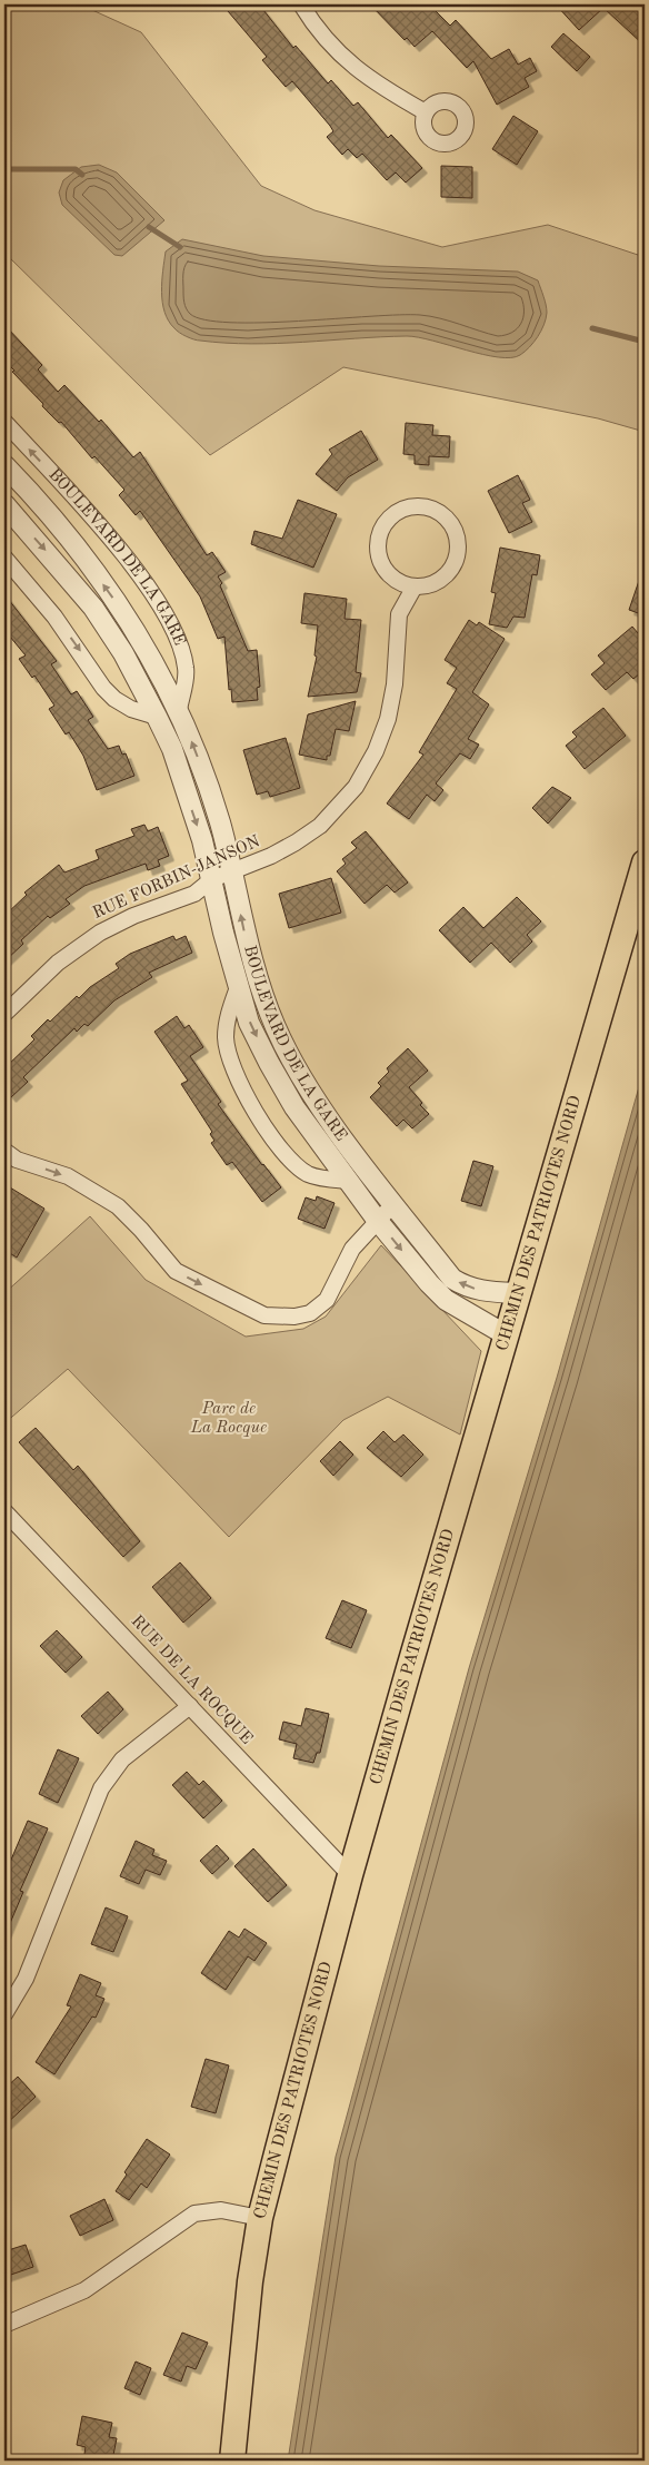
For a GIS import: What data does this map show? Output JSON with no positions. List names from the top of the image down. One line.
{"streets":{"main road":["CHEMIN DES PATRIOTES NORD"],"street":["BOULEVARD DE LA GARE","RUE FORBIN-JANSON","RUE DE LA ROCQUE"]},"crossings":[["BOULEVARD DE LA GARE","RUE FORBIN-JANSON"],["BOULEVARD DE LA GARE","CHEMIN DES PATRIOTES NORD"],["CHEMIN DES PATRIOTES NORD","RUE DE LA ROCQUE"]],"parks":["Parc de La Rocque"]}
